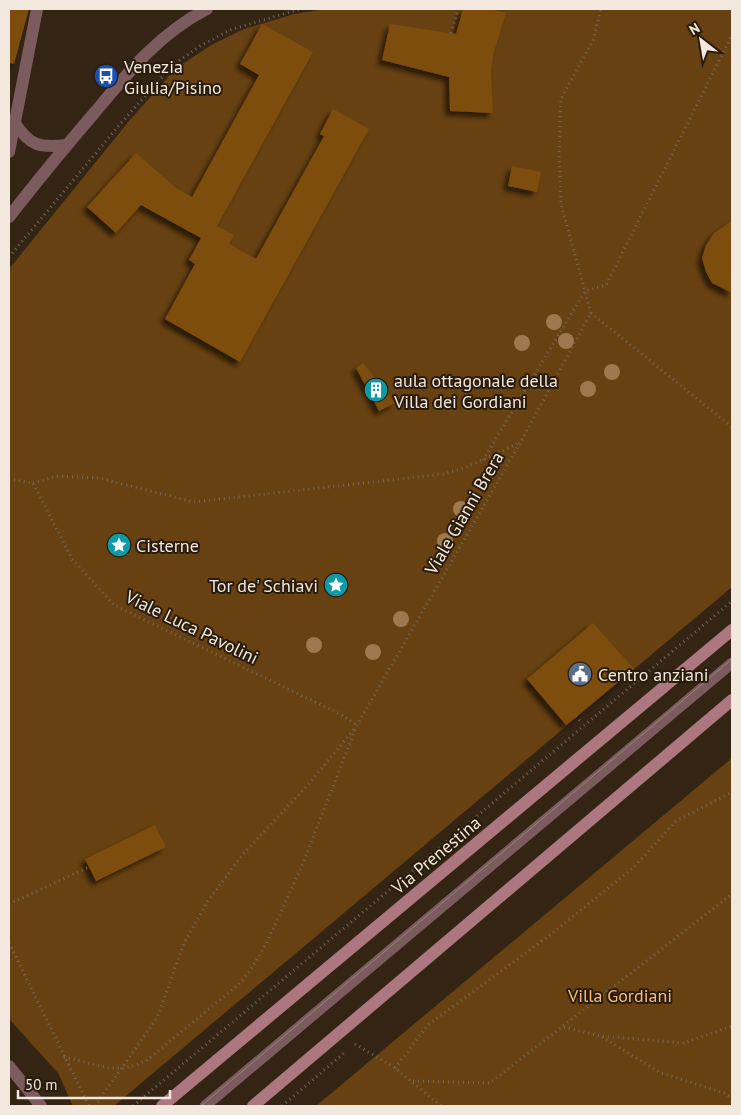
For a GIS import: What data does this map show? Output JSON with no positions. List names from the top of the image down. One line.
{"streets":{"main road":["Via Prenestina"],"path":["Viale Gianni Brera","Viale Luca Pavolini"]},"crossings":[["Viale Gianni Brera","Viale Luca Pavolini"]],"parks":["Villa Gordiani"],"places":{"bus stop":["Venezia Giulia/Pisino"],"building":["aula ottagonale della Villa dei Gordiani"],"place":["Cisterne","Tor de' Schiavi"],"public building":["Centro anziani"]},"scale_bar":"50 m","north":"top left"}
